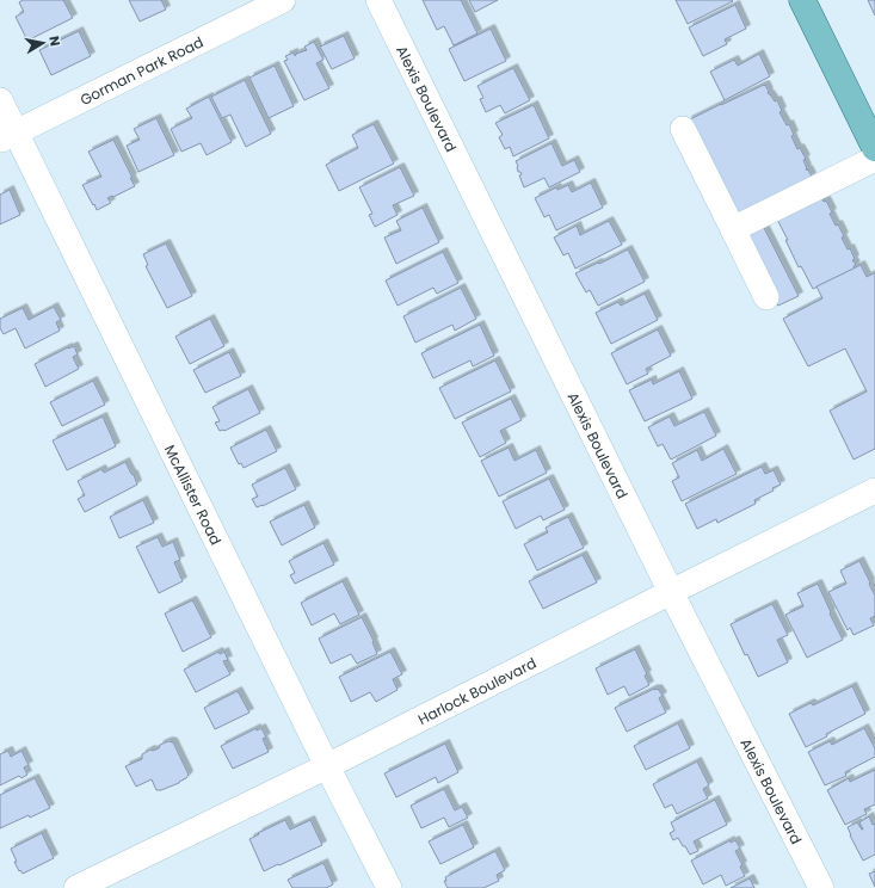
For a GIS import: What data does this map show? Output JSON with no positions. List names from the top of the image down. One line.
{"streets":{"street":["Gorman Park Road","Alexis Boulevard","McAllister Road","Harlock Boulevard"]},"crossings":[["Gorman Park Road","McAllister Road"],["Alexis Boulevard","Harlock Boulevard"],["McAllister Road","Harlock Boulevard"]],"north":"right"}
